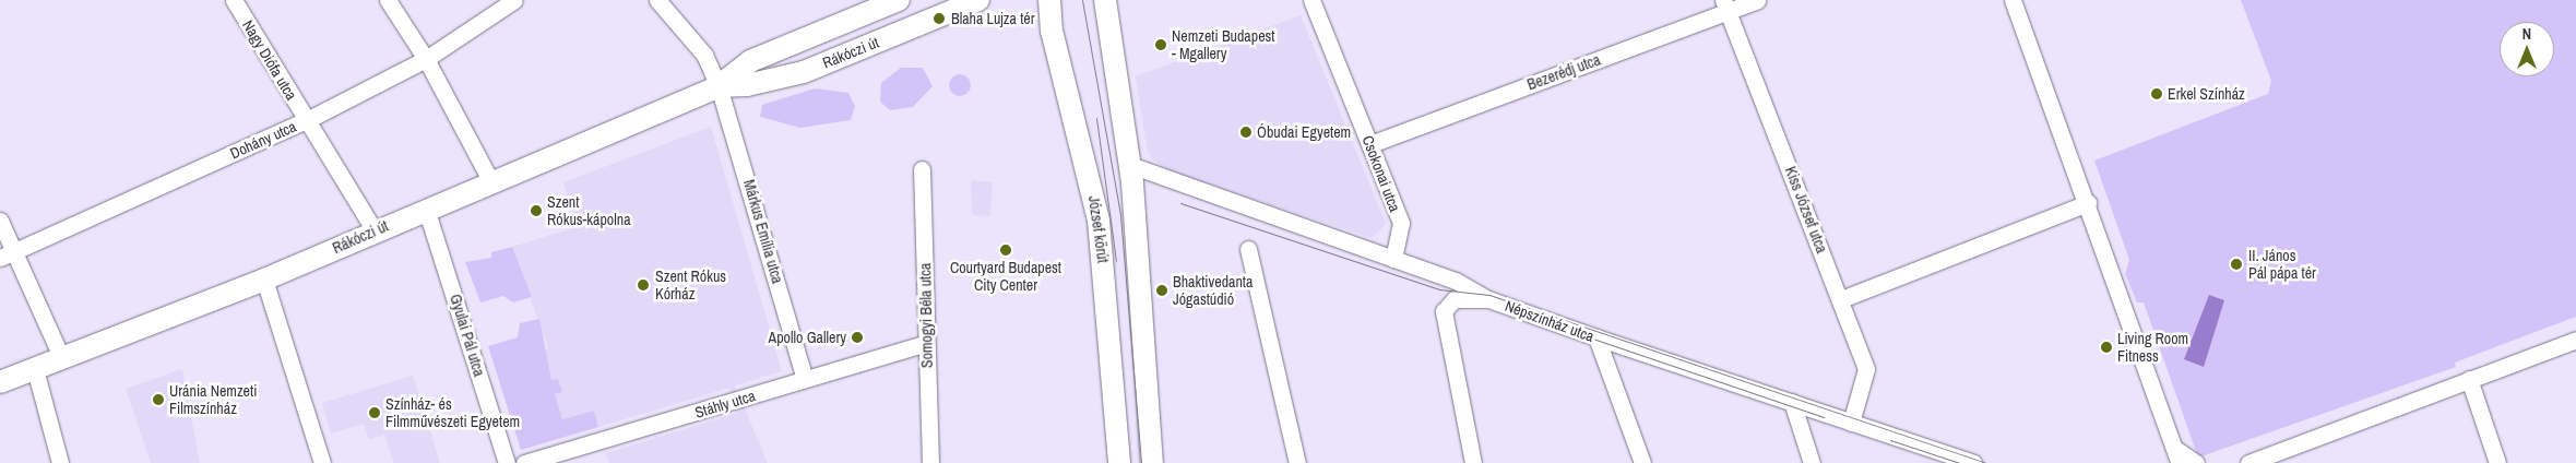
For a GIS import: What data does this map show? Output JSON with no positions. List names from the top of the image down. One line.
{"streets":{"main road":["Rákóczi út","József körút"],"street":["Nagy Diófa utca","Bezerédj utca","Dohány utca","Csokonai utca","Kiss József utca","Márkus Emília utca","Somogyi Béla utca","Népszínház utca","Gyulai Pál utca","Stáhly utca"]},"crossings":[["Rákóczi út","Nagy Diófa utca"],["Rákóczi út","Márkus Emília utca"],["Rákóczi út","Gyulai Pál utca"],["Nagy Diófa utca","Dohány utca"],["Bezerédj utca","Csokonai utca"],["Bezerédj utca","Kiss József utca"],["Csokonai utca","Népszínház utca"],["Kiss József utca","Népszínház utca"],["Márkus Emília utca","Stáhly utca"],["Somogyi Béla utca","Stáhly utca"]],"places":["Blaha Lujza tér","Nemzeti Budapest - Mgallery","Erkel Színház","Óbudai Egyetem","Szent Rókus-kápolna","Courtyard Budapest City Center","II. János Pál pápa tér","Szent Rókus Kórház","Bhaktivedanta Jógastúdió","Apollo Gallery","Living Room Fitness","Uránia Nemzeti Filmszínház","Színház- és Filmművészeti Egyetem"],"north":"top"}
